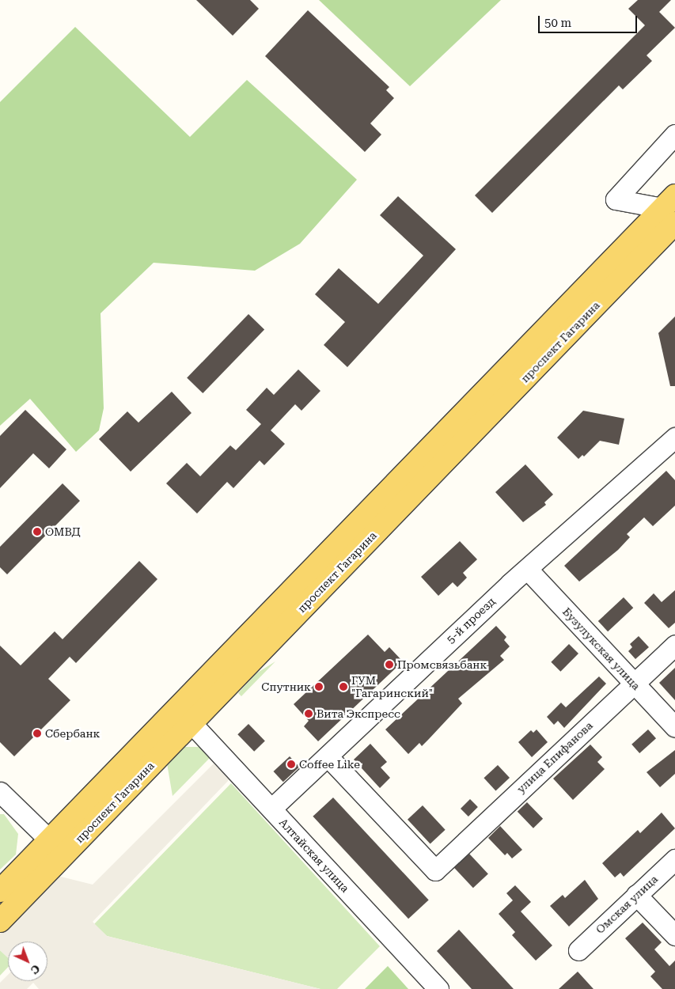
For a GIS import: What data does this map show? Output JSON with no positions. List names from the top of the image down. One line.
{"streets":{"main road":["проспект Гагарина"],"street":["5-й проезд","Бузулукская улица","улица Епифанова","Алтайская улица","Омская улица"]},"crossings":[["проспект Гагарина","Алтайская улица"],["5-й проезд","Бузулукская улица"],["5-й проезд","улица Епифанова"],["5-й проезд","Алтайская улица"],["Бузулукская улица","улица Епифанова"]],"places":["ОМВД","Промсвязьбанк","Спутник","ГУМ \"Гагаринский\"","Вита Экспресс","Сбербанк","Coffee Like"],"scale_bar":"50 m","north":"bottom right"}
